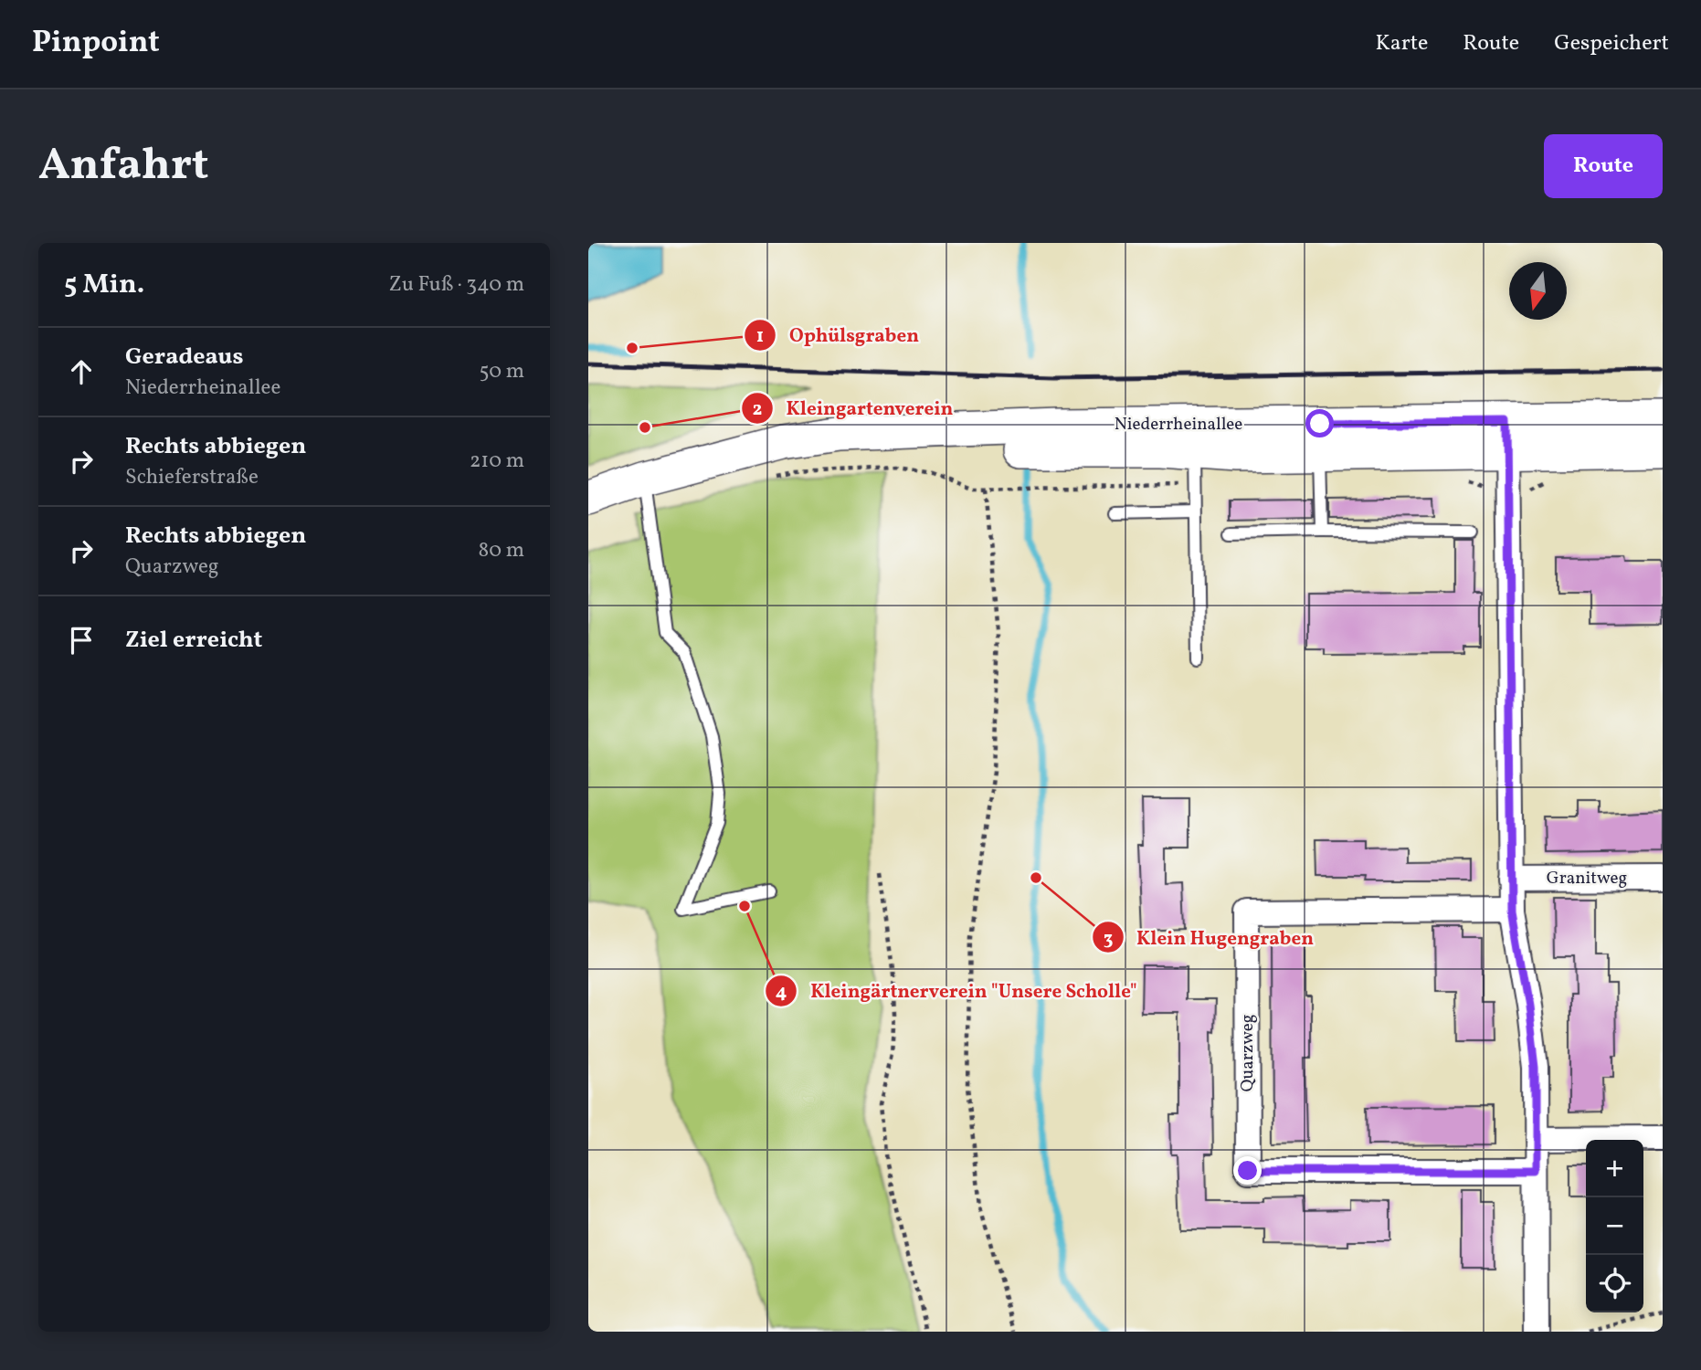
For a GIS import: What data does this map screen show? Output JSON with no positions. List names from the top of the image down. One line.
{"streets":{"main road":["Niederrheinallee"],"street":["Granitweg","Quarzweg"]},"places":["Ophülsgraben","Kleingartenverein","Klein Hugengraben","Kleingärtnerverein \"Unsere Scholle\""],"north":"bottom","page":{"header":"Pinpoint","nav":["Karte","Route","Gespeichert"],"buttons":"Route","title":"Anfahrt","heading":["5 Min.","Zu Fuß · 340 m"],"list":[["Geradeaus","Niederrheinallee","50 m"],["Rechts abbiegen","Schieferstraße","210 m"],["Rechts abbiegen","Quarzweg","80 m"],"Ziel erreicht"],"map_buttons":["+","−"]}}
